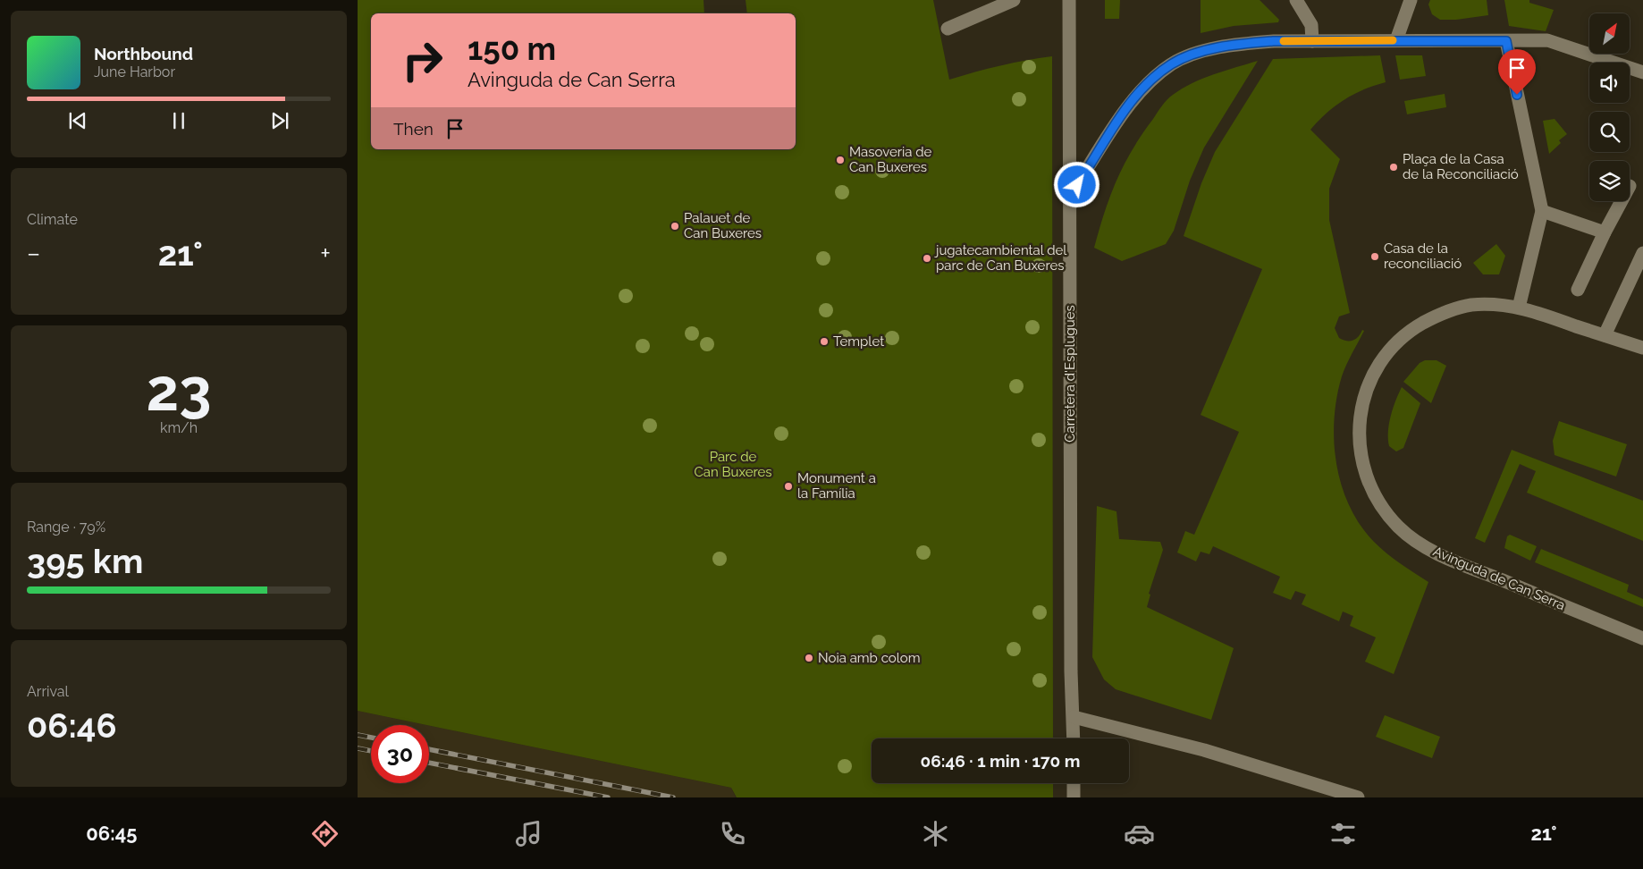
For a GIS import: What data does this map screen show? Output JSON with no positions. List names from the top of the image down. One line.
{"streets":{"street":["Carretera d'Esplugues","Avinguda de Can Serra"]},"parks":["Parc de Can Buxeres"],"places":["Masoveria de Can Buxeres","Plaça de la Casa de la Reconciliació","Palauet de Can Buxeres","Casa de la reconciliació","jugatecambiental del parc de Can Buxeres","Templet","Monument a la Família","Noia amb colom"],"north":"top right","page":{"turn":["150 m","Avinguda de Can Serra"],"song":["Northbound","June Harbor"],"then":"Then","tile":["Climate",["23","km/h"],["Range · 79%","395 km"],["Arrival","06:46"]],"heat":["−","21°","+"],"limit":"30","trip":"06:46 · 1 min · 170 m","tabs":["06:45","21°"]}}
